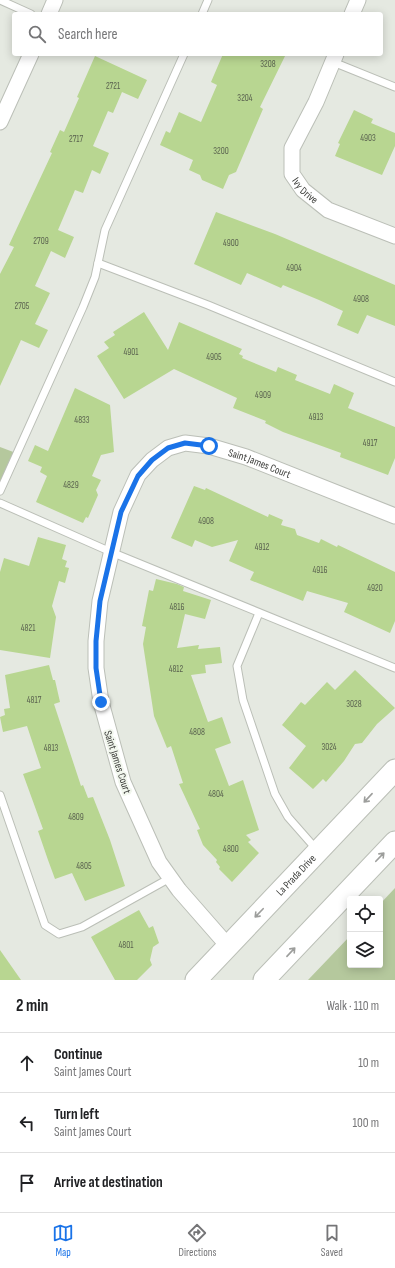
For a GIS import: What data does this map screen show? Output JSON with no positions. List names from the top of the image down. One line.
{"streets":{"main road":["La Prada Drive"],"street":["Ivy Drive","Saint James Court"]},"crossings":[["Saint James Court","La Prada Drive"]],"house_numbers":["3208","2721","3204","4903","2717","3200","2709","4900","4904","4908","2705","4901","4905","4909","4913","4833","4917","4829","4908","4912","4916","4920","4816","4821","4812","4817","3028","4808","3024","4813","4804","4809","4800","4805","4801"],"page":{"search":"Search here","heading":["2 min","Walk · 110 m"],"list":[["Continue","Saint James Court","10 m"],["Turn left","Saint James Court","100 m"],"Arrive at destination"],"nav":["Map","Directions","Saved"]}}
